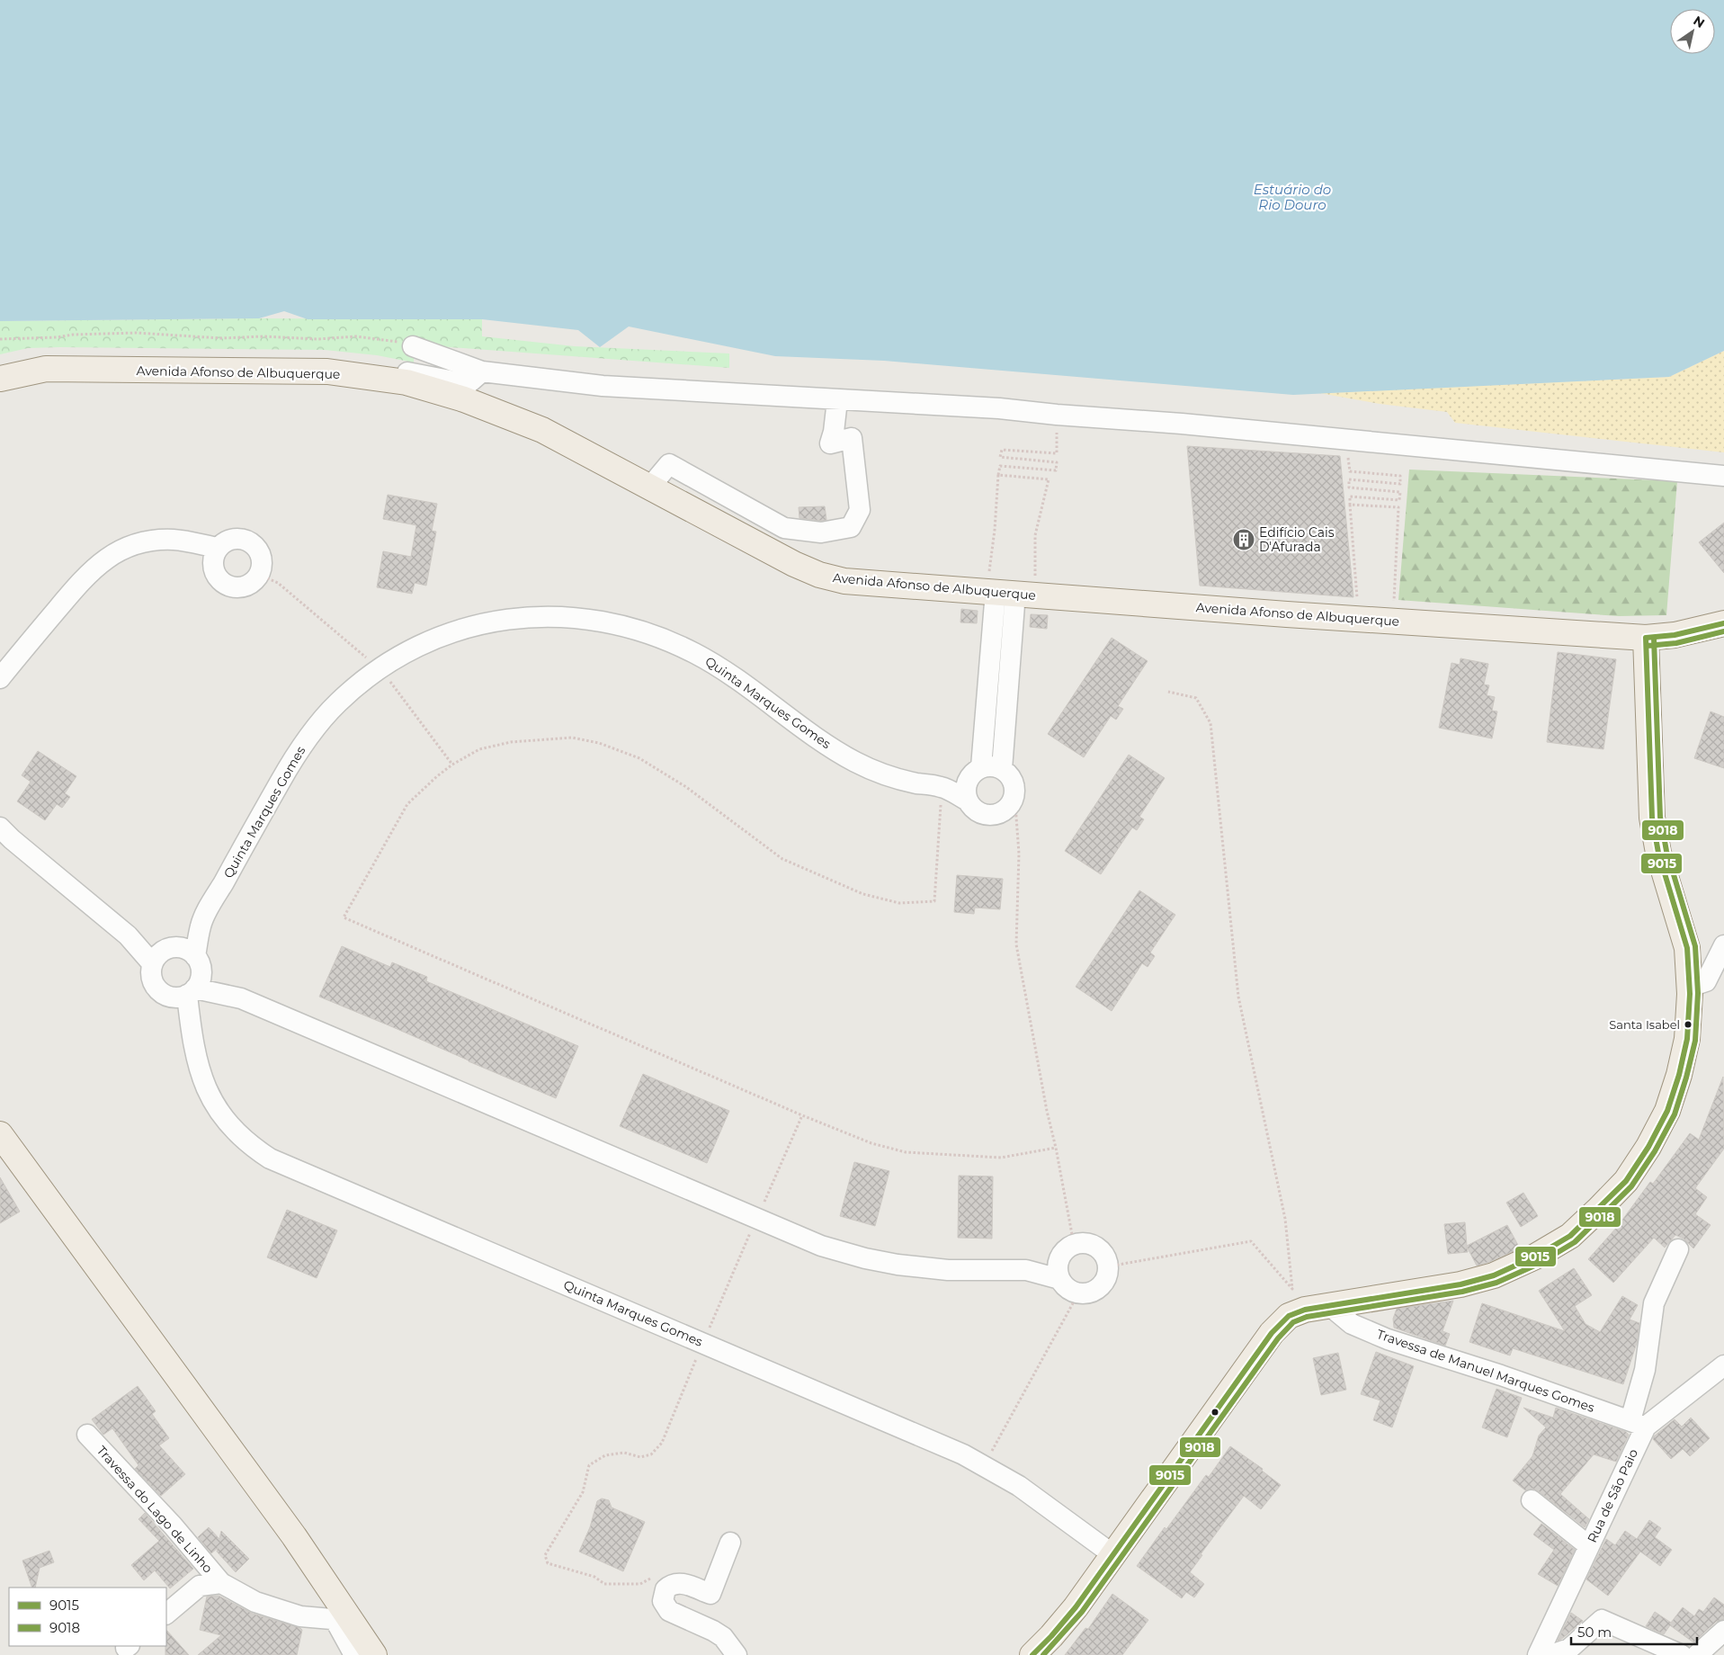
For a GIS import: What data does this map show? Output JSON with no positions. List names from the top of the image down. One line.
{"streets":{"main road":["Avenida Afonso de Albuquerque"],"street":["Quinta Marques Gomes","Travessa de Manuel Marques Gomes","Rua de São Paio","Travessa do Lago de Linho"]},"crossings":[["Travessa de Manuel Marques Gomes","Rua de São Paio"]],"water":["Estuário do Rio Douro"],"places":{"building":["Edifício Cais D'Afurada"],"other":["Santa Isabel"]},"lines":["transit line 9015","transit line 9018"],"legend":["9015","9018"],"scale_bar":"50 m","north":"top right"}
